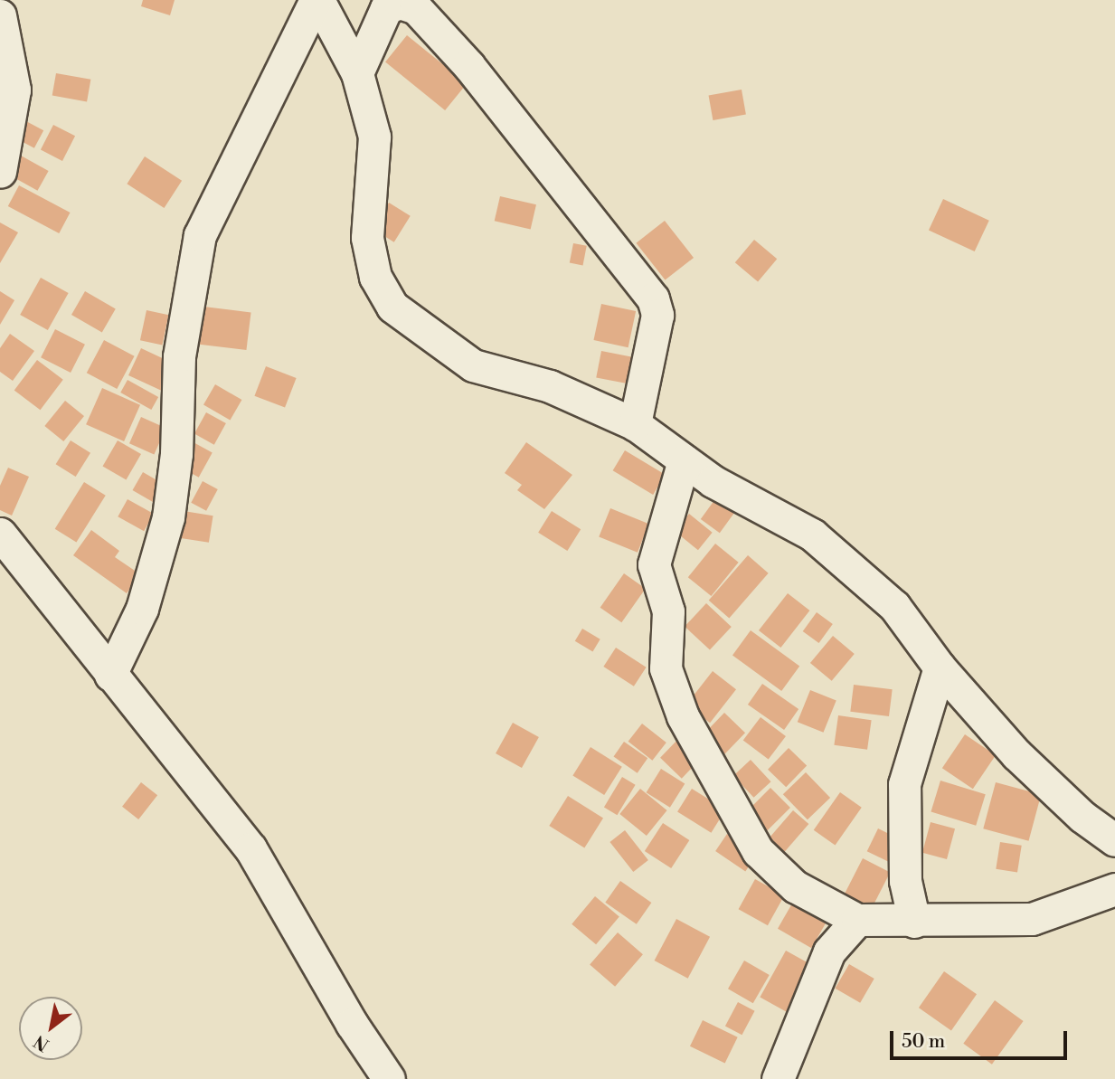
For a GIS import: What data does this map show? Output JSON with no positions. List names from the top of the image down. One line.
{"scale_bar":"50 m","north":"bottom left"}
